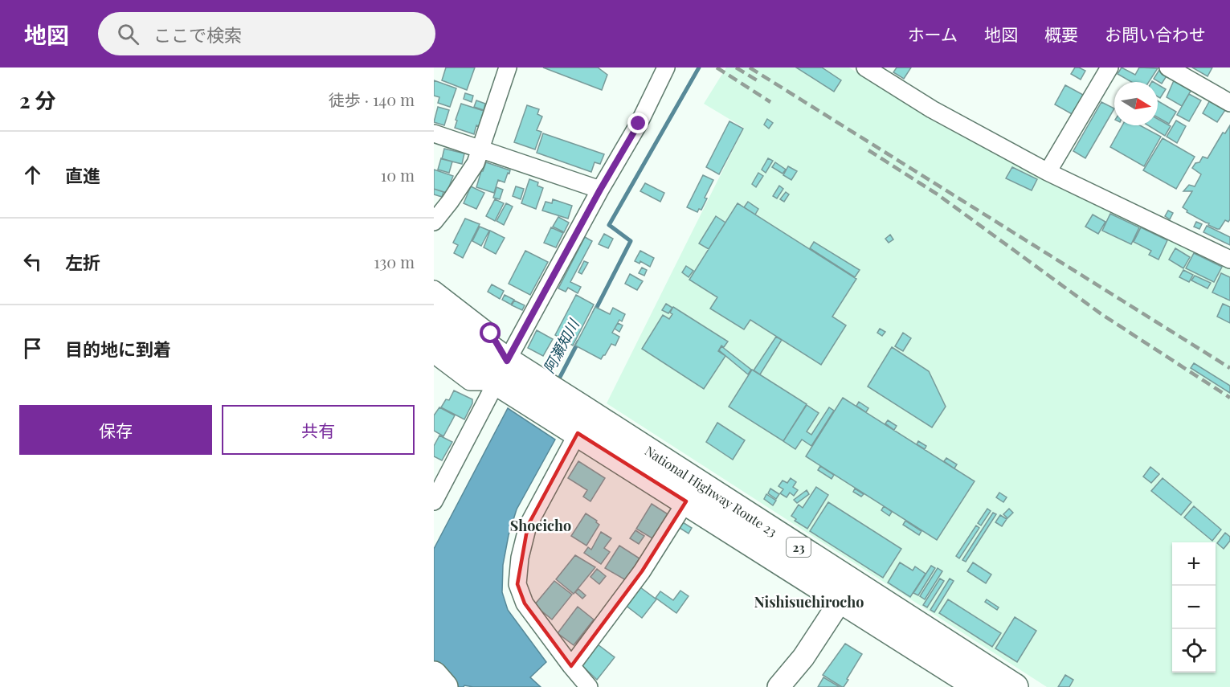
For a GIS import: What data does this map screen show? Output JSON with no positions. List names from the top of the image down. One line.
{"streets":{"main road":["National Highway Route 23","23"]},"districts":["Shoeicho","Nishisuehirocho"],"water":["阿瀬知川"],"north":"right","page":{"header":"地図","search":"ここで検索","nav":["ホーム","地図","概要","お問い合わせ"],"heading":["2 分","徒歩 · 140 m"],"list":[["直進","10 m"],["左折","130 m"],"目的地に到着"],"buttons":["保存","共有"],"map_buttons":["+","−"]}}
